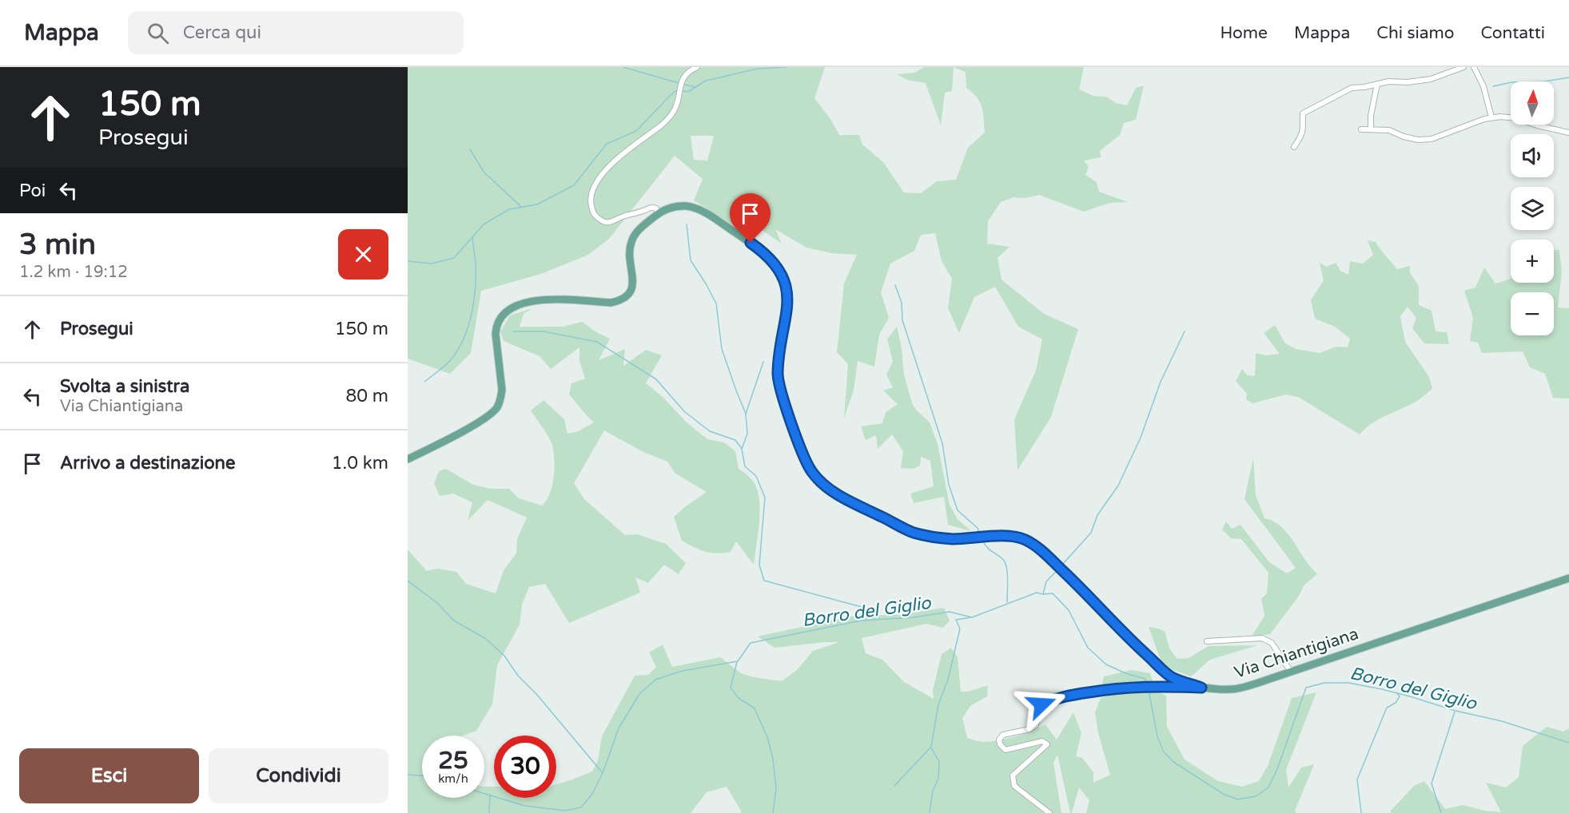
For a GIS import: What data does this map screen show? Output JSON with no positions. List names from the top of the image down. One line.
{"streets":{"main road":["Via Chiantigiana"]},"water":["Borro del Giglio"],"north":"top","page":{"header":"Mappa","search":"Cerca qui","nav":["Home","Mappa","Chi siamo","Contatti"],"turn":["150 m","Prosegui"],"map_buttons":["+","−"],"then":"Poi","heading":["3 min","1.2 km · 19:12"],"list":[{"name":"Prosegui","value":"150 m"},{"name":"Svolta a sinistra","note":"Via Chiantigiana","value":"80 m"},{"name":"Arrivo a destinazione","value":"1.0 km"}],"speed":"25 km/h","limit":"30","buttons":["Esci","Condividi"]}}
